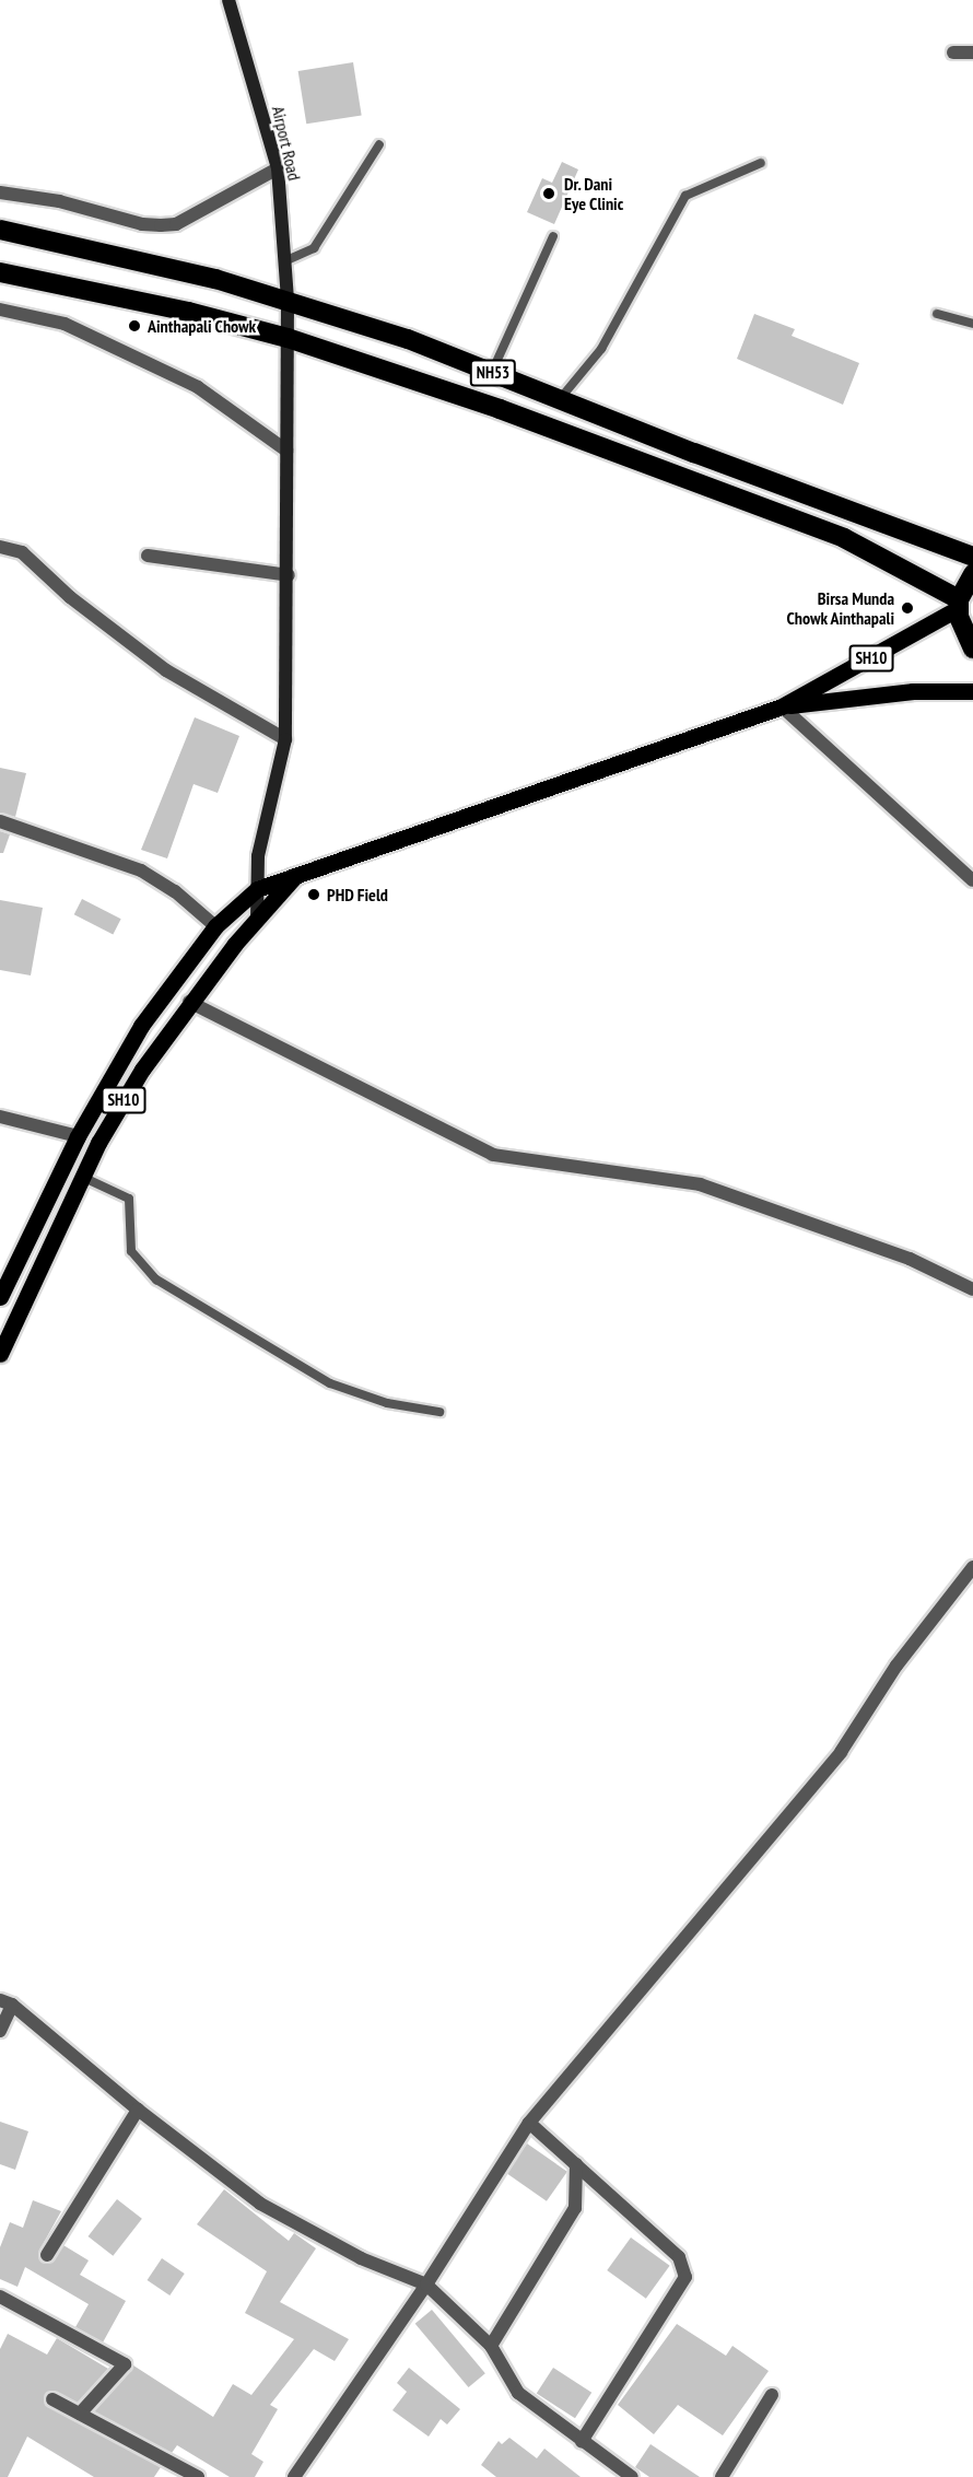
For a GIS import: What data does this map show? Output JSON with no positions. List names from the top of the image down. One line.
{"streets":{"highway":["NH53"],"main road":["Airport Road","SH10"]},"crossings":[["Airport Road","NH53"],["Airport Road","SH10"],["NH53","SH10"]],"places":["Dr. Dani Eye Clinic","Ainthapali Chowk","Birsa Munda Chowk Ainthapali","PHD Field"]}
